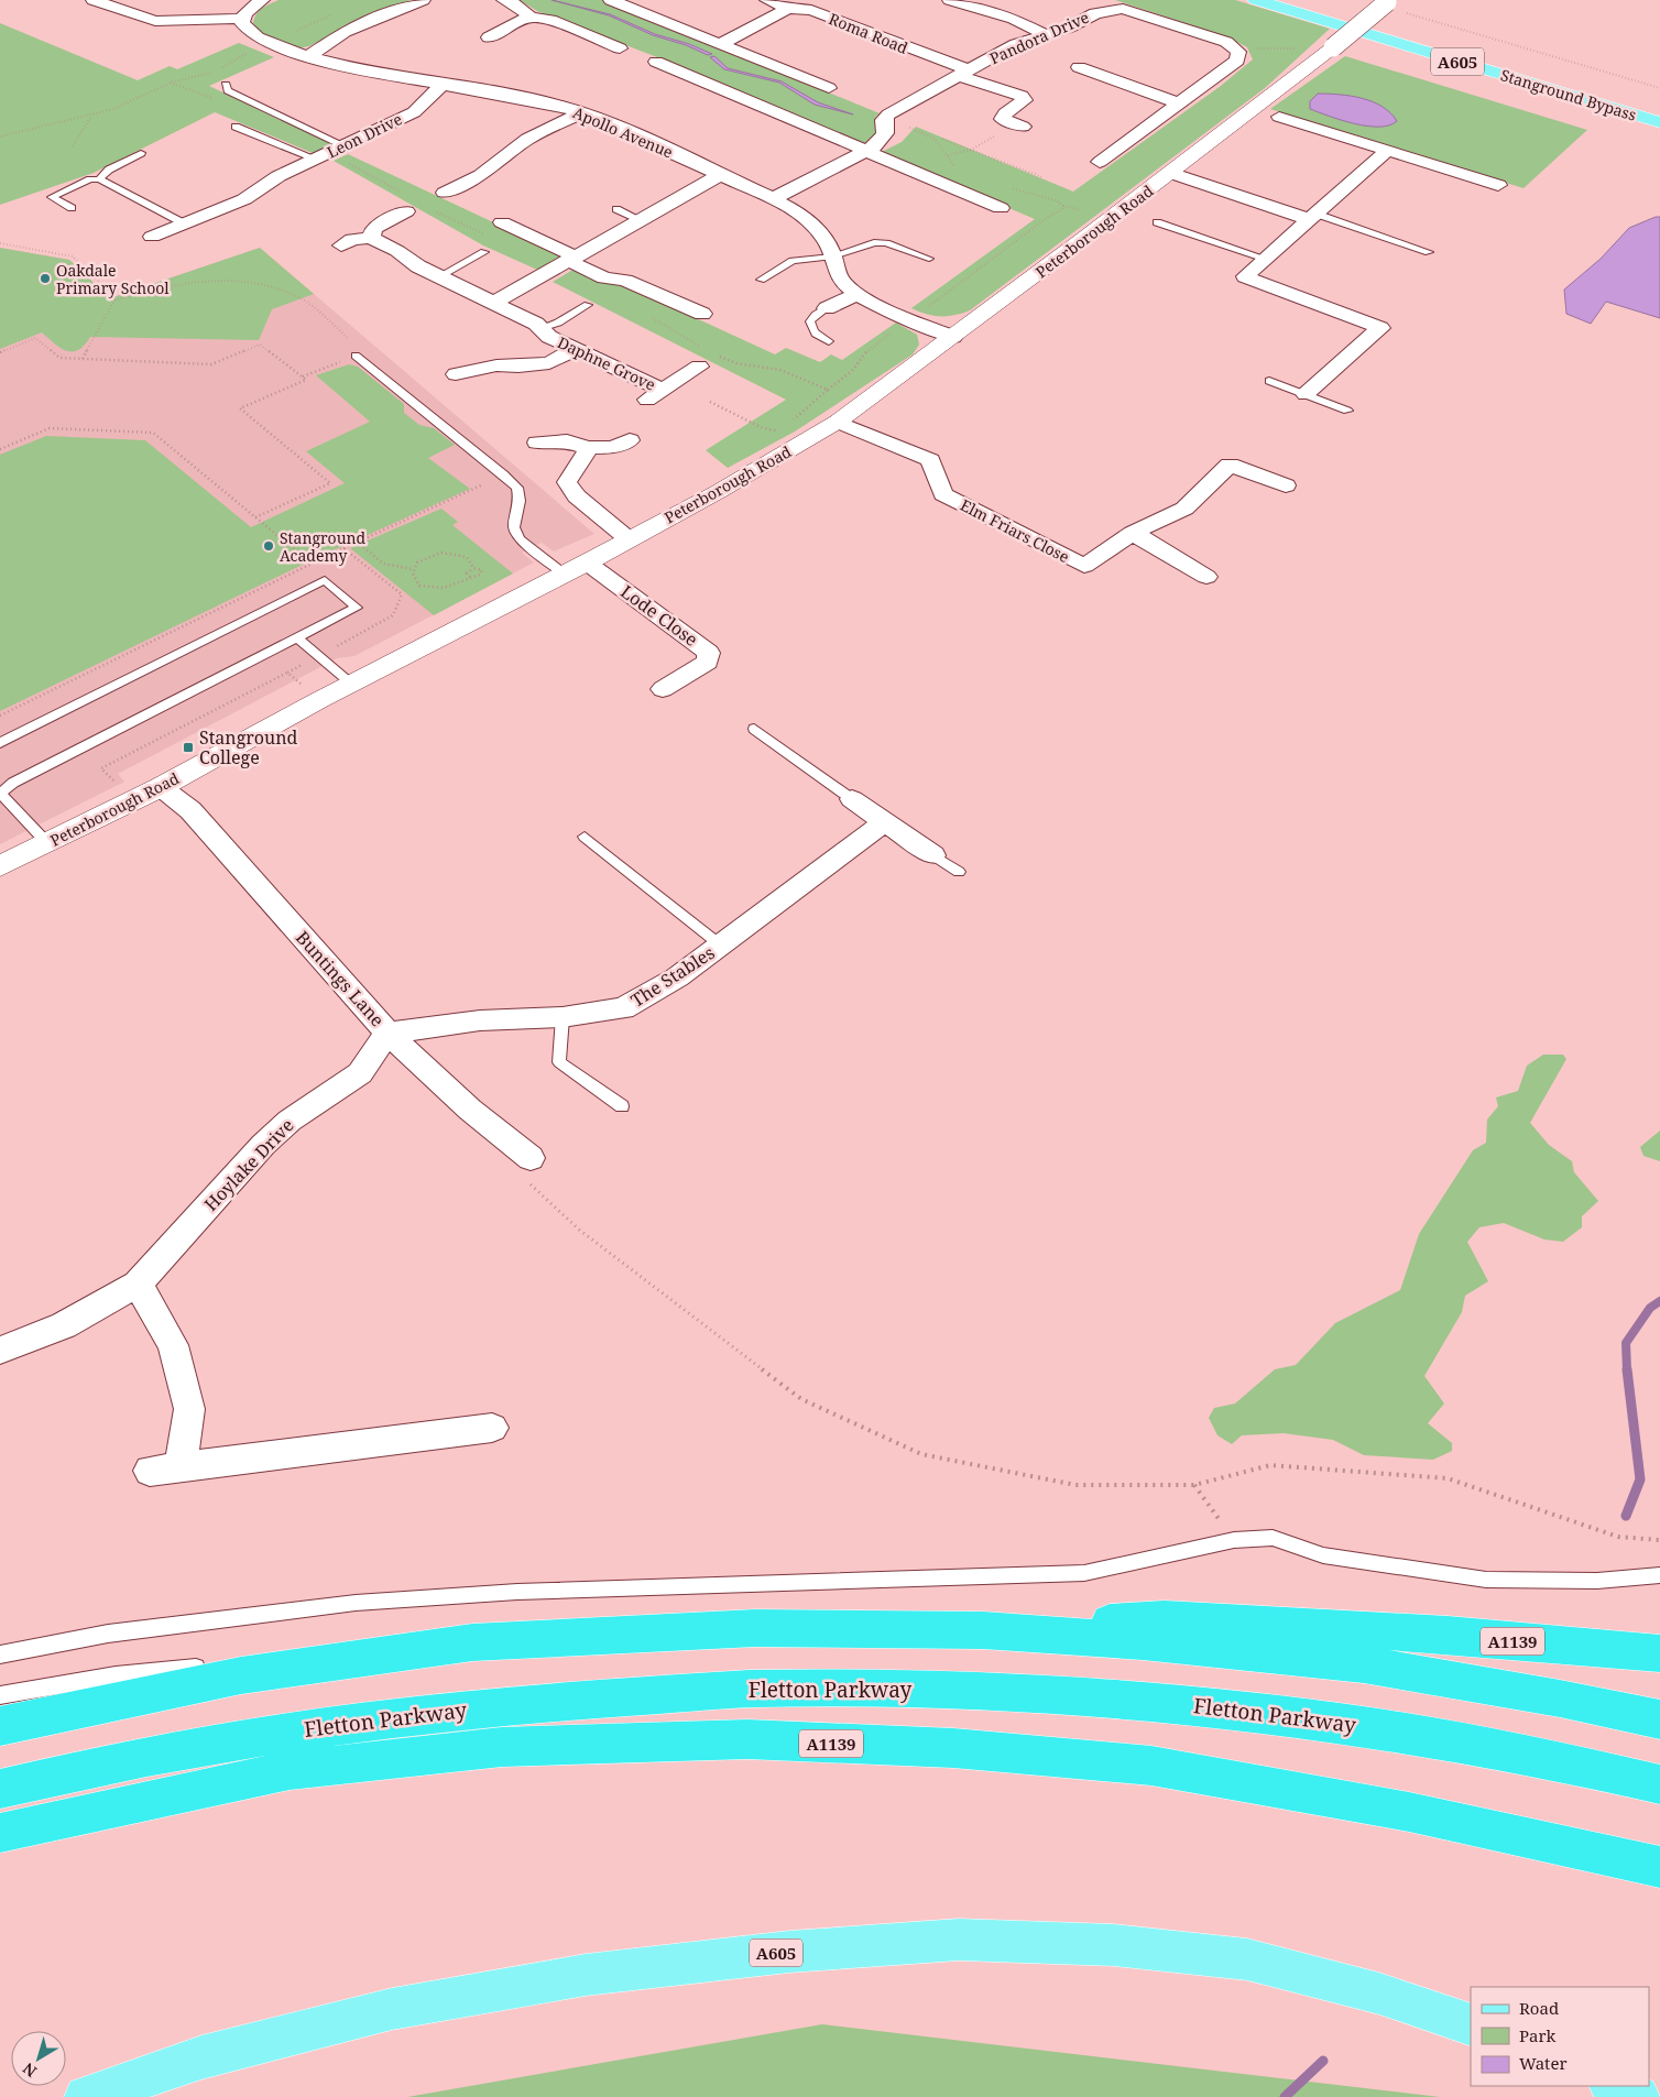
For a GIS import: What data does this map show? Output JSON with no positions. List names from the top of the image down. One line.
{"streets":{"highway":["A1139","Fletton Parkway"],"main road":["A605","Stanground Bypass","Peterborough Road"],"street":["Roma Road","Pandora Drive","Apollo Avenue","Leon Drive","Daphne Grove","Elm Friars Close","Lode Close","The Stables","Buntings Lane","Hoylake Drive"]},"crossings":[["Roma Road","Pandora Drive"],["Apollo Avenue","Leon Drive"],["Apollo Avenue","Peterborough Road"],["Peterborough Road","Elm Friars Close"],["Peterborough Road","Lode Close"],["Peterborough Road","Buntings Lane"],["The Stables","Buntings Lane"],["The Stables","Hoylake Drive"],["Buntings Lane","Hoylake Drive"]],"places":{"other":["Oakdale Primary School","Stanground Academy"],"transit":["Stanground College"]},"legend":["Road","Park","Water"],"north":"bottom left"}
